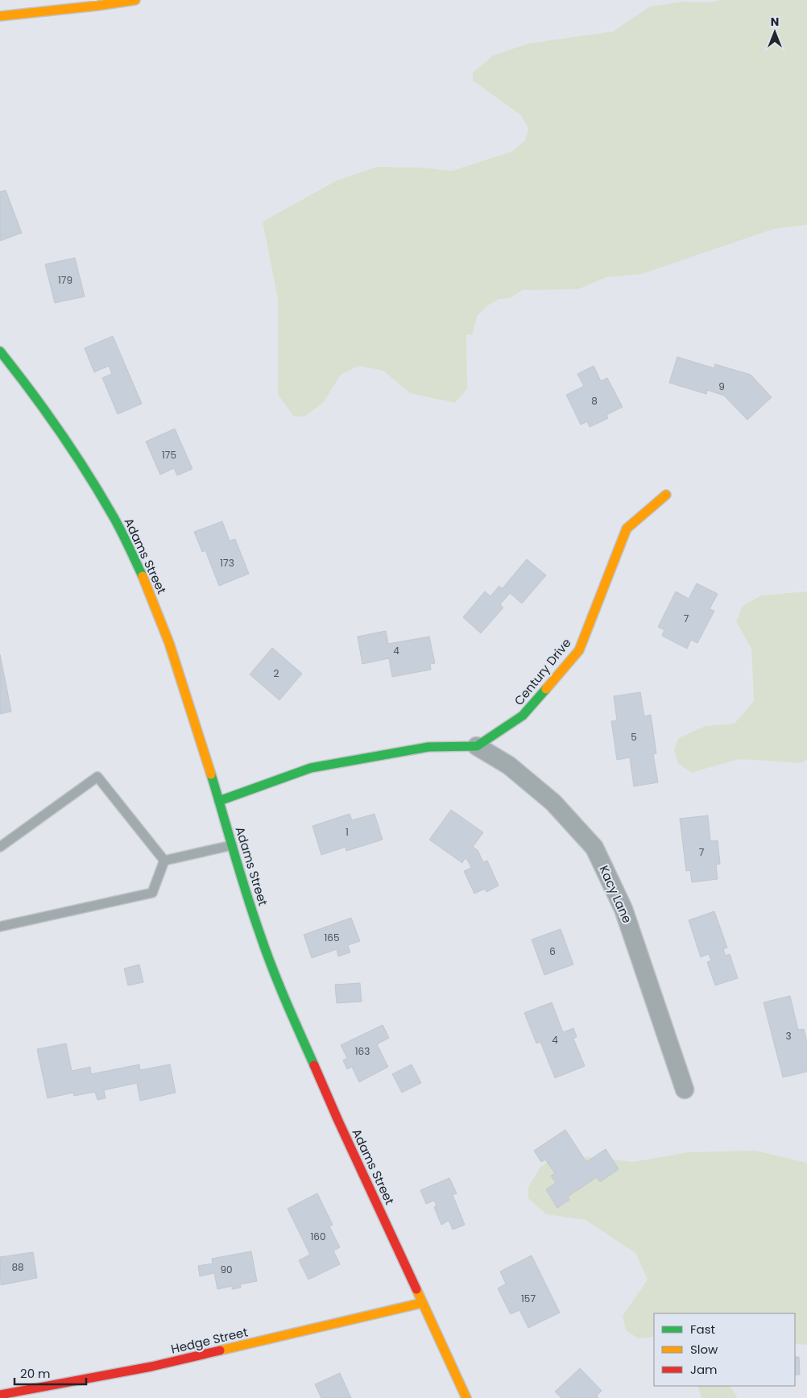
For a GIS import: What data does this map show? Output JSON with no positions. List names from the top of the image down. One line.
{"streets":{"main road":["Adams Street","Century Drive","Hedge Street"],"street":["Kacy Lane"]},"crossings":[["Adams Street","Hedge Street"],["Century Drive","Kacy Lane"]],"house_numbers":["179","9","8","175","173","7","4","2","5","1","7","165","6","3","4","163","160","88","90","157"],"legend":["Fast","Slow","Jam"],"scale_bar":"20 m","north":"top"}
